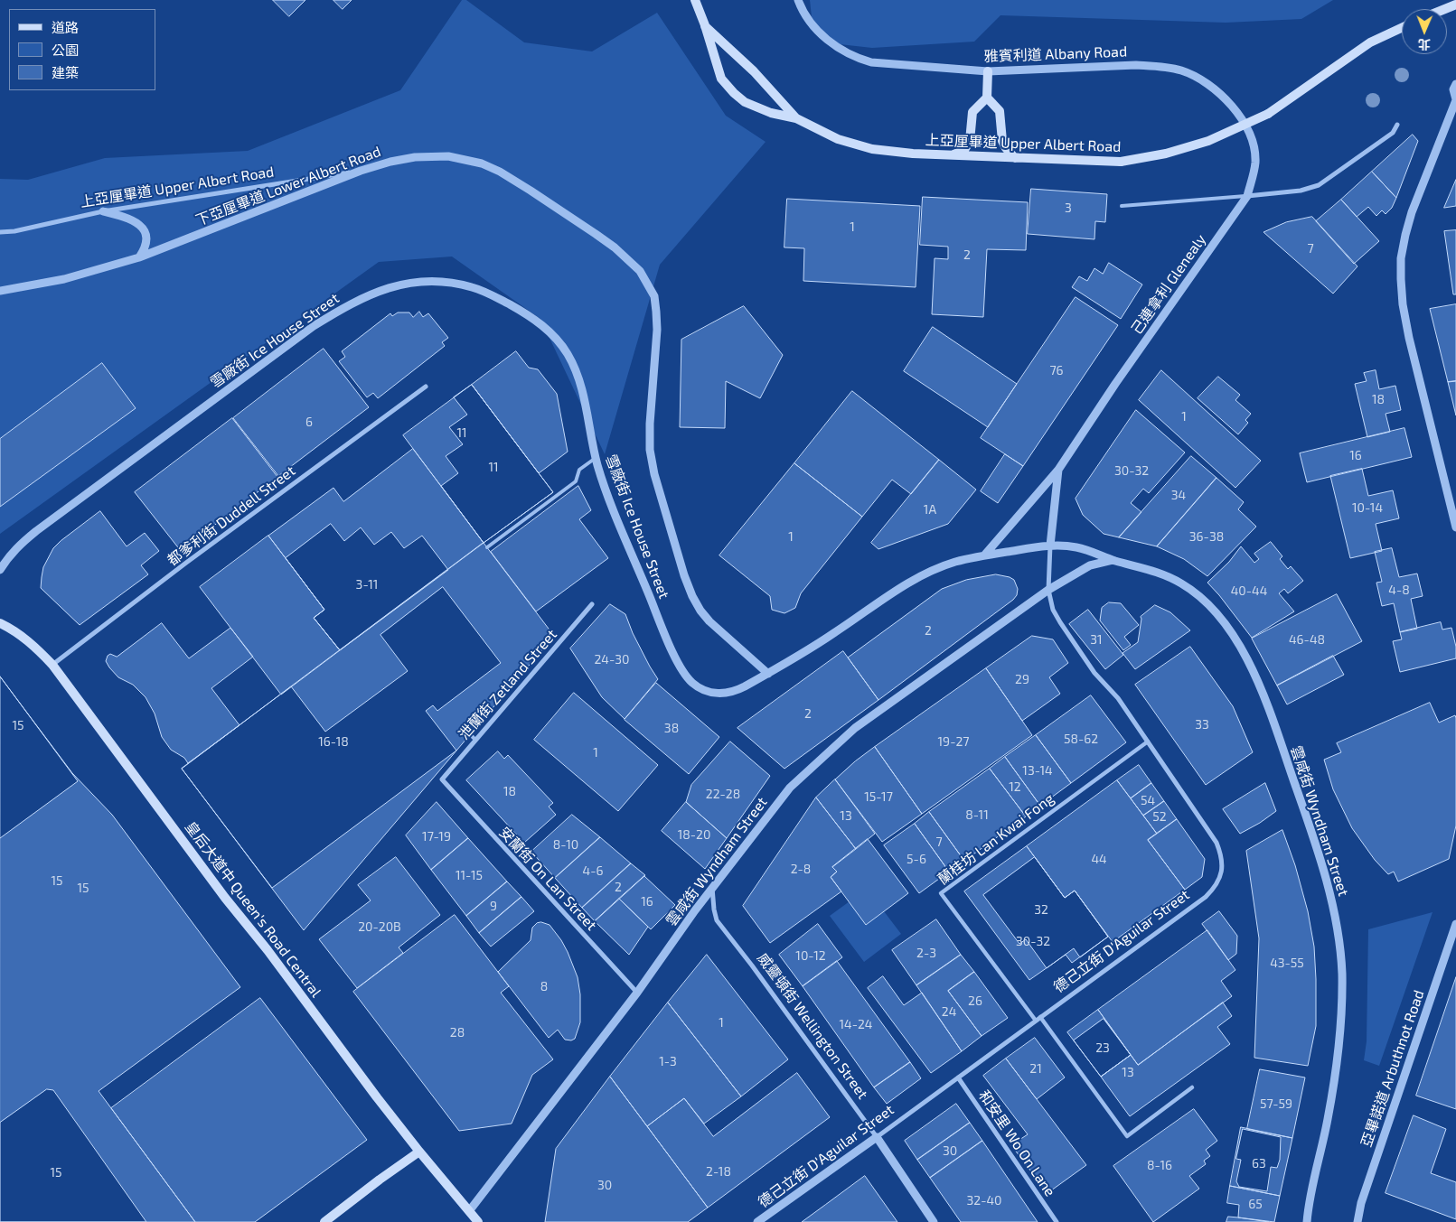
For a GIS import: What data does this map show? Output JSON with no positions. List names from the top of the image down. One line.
{"streets":{"main road":["上亞厘畢道 Upper Albert Road","皇后大道中 Queen's Road Central"],"street":["雅賓利道 Albany Road","下亞厘畢道 Lower Albert Road","己連拿利 Glenealy","雪廠街 Ice House Street","都爹利街 Duddell Street","泄蘭街 Zetland Street","雲咸街 Wyndham Street","蘭桂坊 Lan Kwai Fong","安蘭街 On Lan Street","德己立街 D'Aguilar Street","威靈頓街 Wellington Street","亞畢諾道 Arbuthnot Road","和安里 Wo On Lane"]},"crossings":[["雅賓利道 Albany Road","己連拿利 Glenealy"],["上亞厘畢道 Upper Albert Road","下亞厘畢道 Lower Albert Road"],["下亞厘畢道 Lower Albert Road","雪廠街 Ice House Street"],["己連拿利 Glenealy","雲咸街 Wyndham Street"],["都爹利街 Duddell Street","皇后大道中 Queen's Road Central"],["泄蘭街 Zetland Street","安蘭街 On Lan Street"],["雲咸街 Wyndham Street","安蘭街 On Lan Street"],["雲咸街 Wyndham Street","皇后大道中 Queen's Road Central"],["雲咸街 Wyndham Street","德己立街 D'Aguilar Street"],["雲咸街 Wyndham Street","威靈頓街 Wellington Street"],["蘭桂坊 Lan Kwai Fong","德己立街 D'Aguilar Street"],["德己立街 D'Aguilar Street","威靈頓街 Wellington Street"],["德己立街 D'Aguilar Street","和安里 Wo On Lane"]],"house_numbers":["3","1","7","2","76","18","1","6","11","16","11","30-32","34","10-14","1A","1","36-38","3-11","4-8","40-44","2","31","46-48","24-30","29","2","33","15","38","58-62","16-18","19-27","1","13-14","12","18","22-28","15-17","54","8-11","13","52","18-20","17-19","7","8-10","5-6","44","2-8","4-6","11-15","15","2","15","16","9","32","20-20B","30-32","2-3","10-12","43-55","8","26","24","1","14-24","28","23","1-3","21","13","57-59","30","63","8-16","2-18","15","30","32-40","65"],"legend":["道路","公園","建築"],"north":"bottom"}
